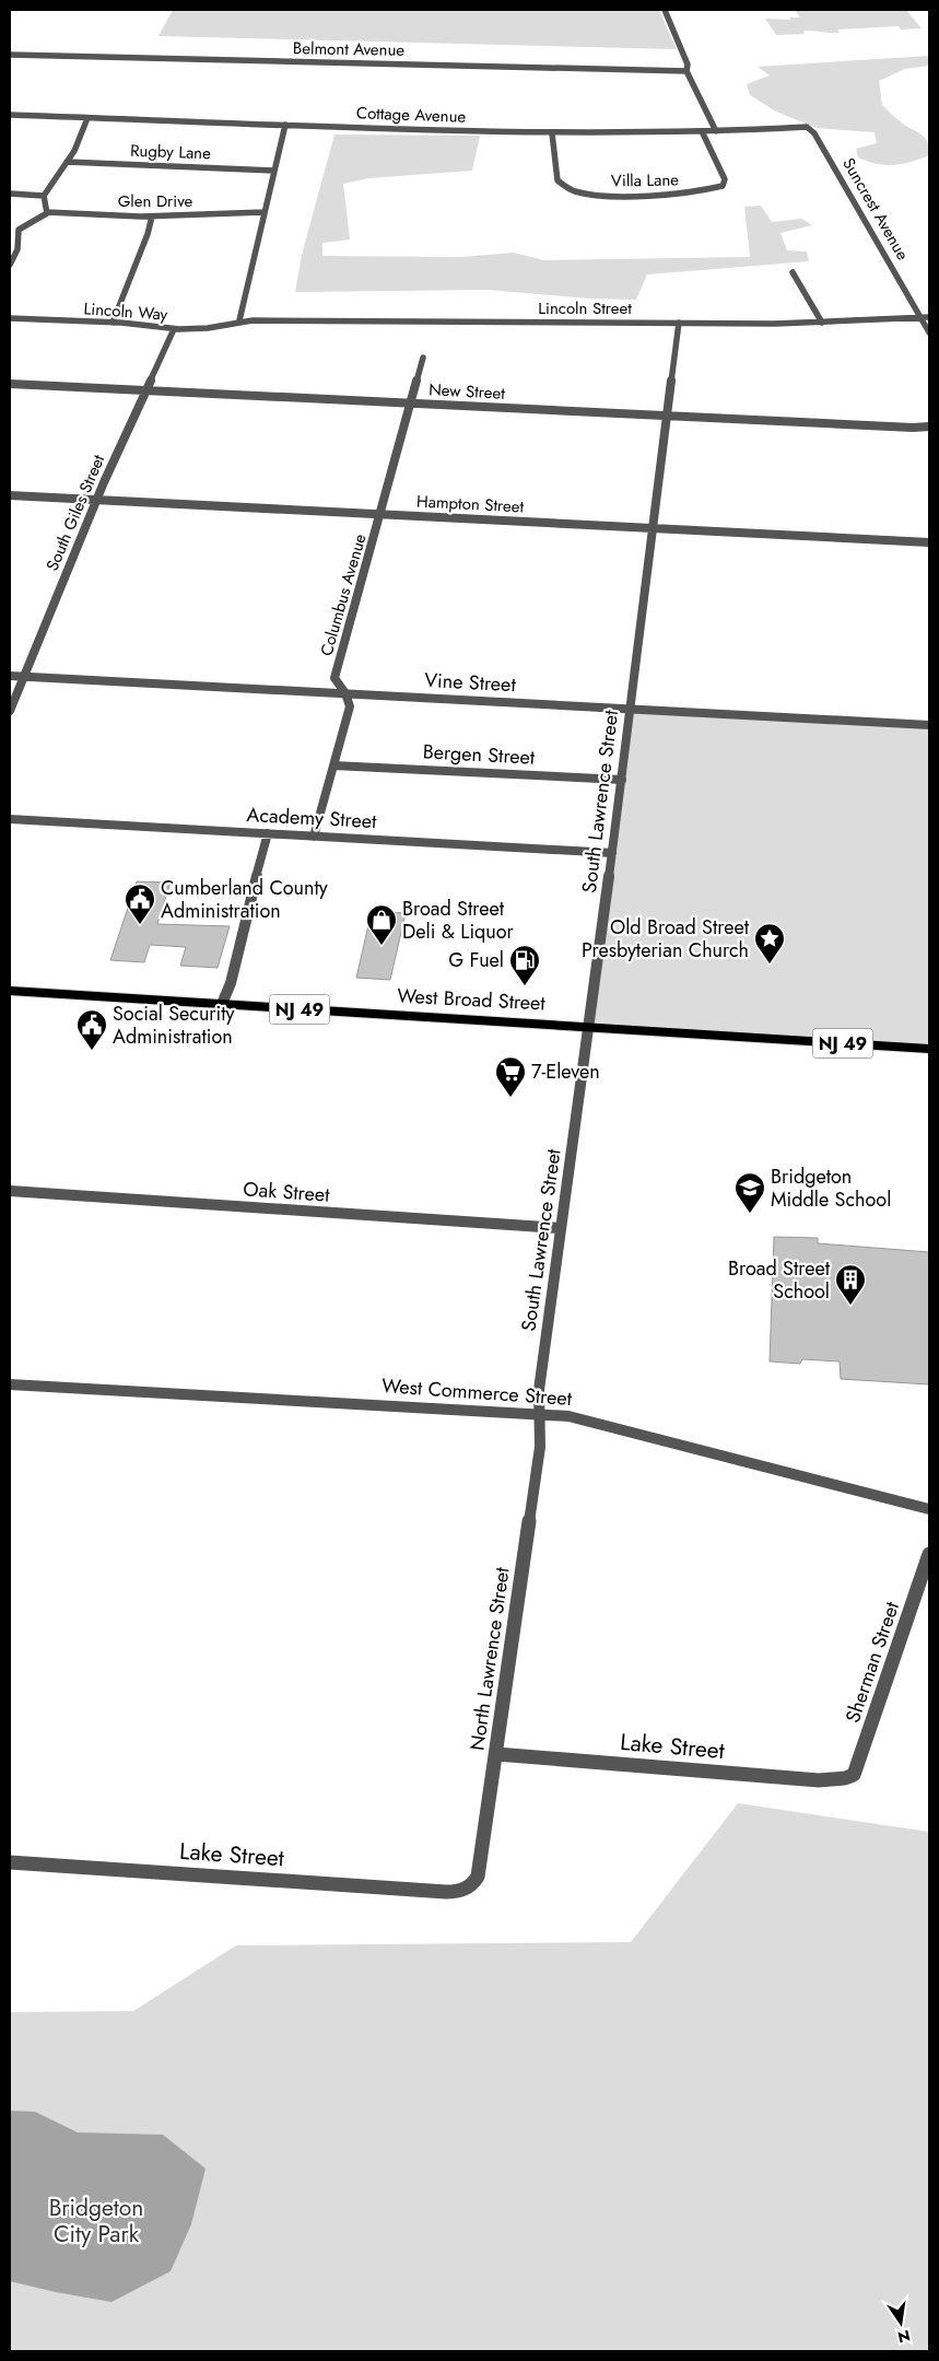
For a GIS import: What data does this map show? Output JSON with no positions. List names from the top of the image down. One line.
{"streets":{"highway":["West Broad Street","NJ 49"],"street":["Belmont Avenue","Cottage Avenue","Rugby Lane","Villa Lane","Glen Drive","Suncrest Avenue","Lincoln Street","Lincoln Way","New Street","Hampton Street","South Giles Street","Columbus Avenue","Vine Street","Bergen Street","South Lawrence Street","Academy Street","Oak Street","West Commerce Street","North Lawrence Street","Sherman Street","Lake Street"]},"crossings":[["Cottage Avenue","Villa Lane"],["Cottage Avenue","Suncrest Avenue"],["Suncrest Avenue","Lincoln Street"],["Lincoln Street","Lincoln Way"],["Lincoln Street","South Lawrence Street"],["Lincoln Way","South Giles Street"],["New Street","South Giles Street"],["New Street","Columbus Avenue"],["New Street","South Lawrence Street"],["Hampton Street","South Giles Street"],["Hampton Street","Columbus Avenue"],["Hampton Street","South Lawrence Street"],["South Giles Street","Vine Street"],["Columbus Avenue","Vine Street"],["Columbus Avenue","Bergen Street"],["Columbus Avenue","Academy Street"],["Vine Street","South Lawrence Street"],["Bergen Street","South Lawrence Street"],["South Lawrence Street","Academy Street"],["South Lawrence Street","West Broad Street"],["South Lawrence Street","Oak Street"],["South Lawrence Street","West Commerce Street"],["South Lawrence Street","North Lawrence Street"],["West Commerce Street","North Lawrence Street"],["North Lawrence Street","Lake Street"],["Sherman Street","Lake Street"]],"parks":["Bridgeton City Park"],"places":{"public building":["Cumberland County Administration","Social Security Administration"],"shop":["Broad Street Deli & Liquor"],"place":["Old Broad Street Presbyterian Church"],"fuel station":["G Fuel"],"supermarket":["7-Eleven"],"school or university":["Bridgeton Middle School"],"building":["Broad Street School"]},"north":"bottom"}
